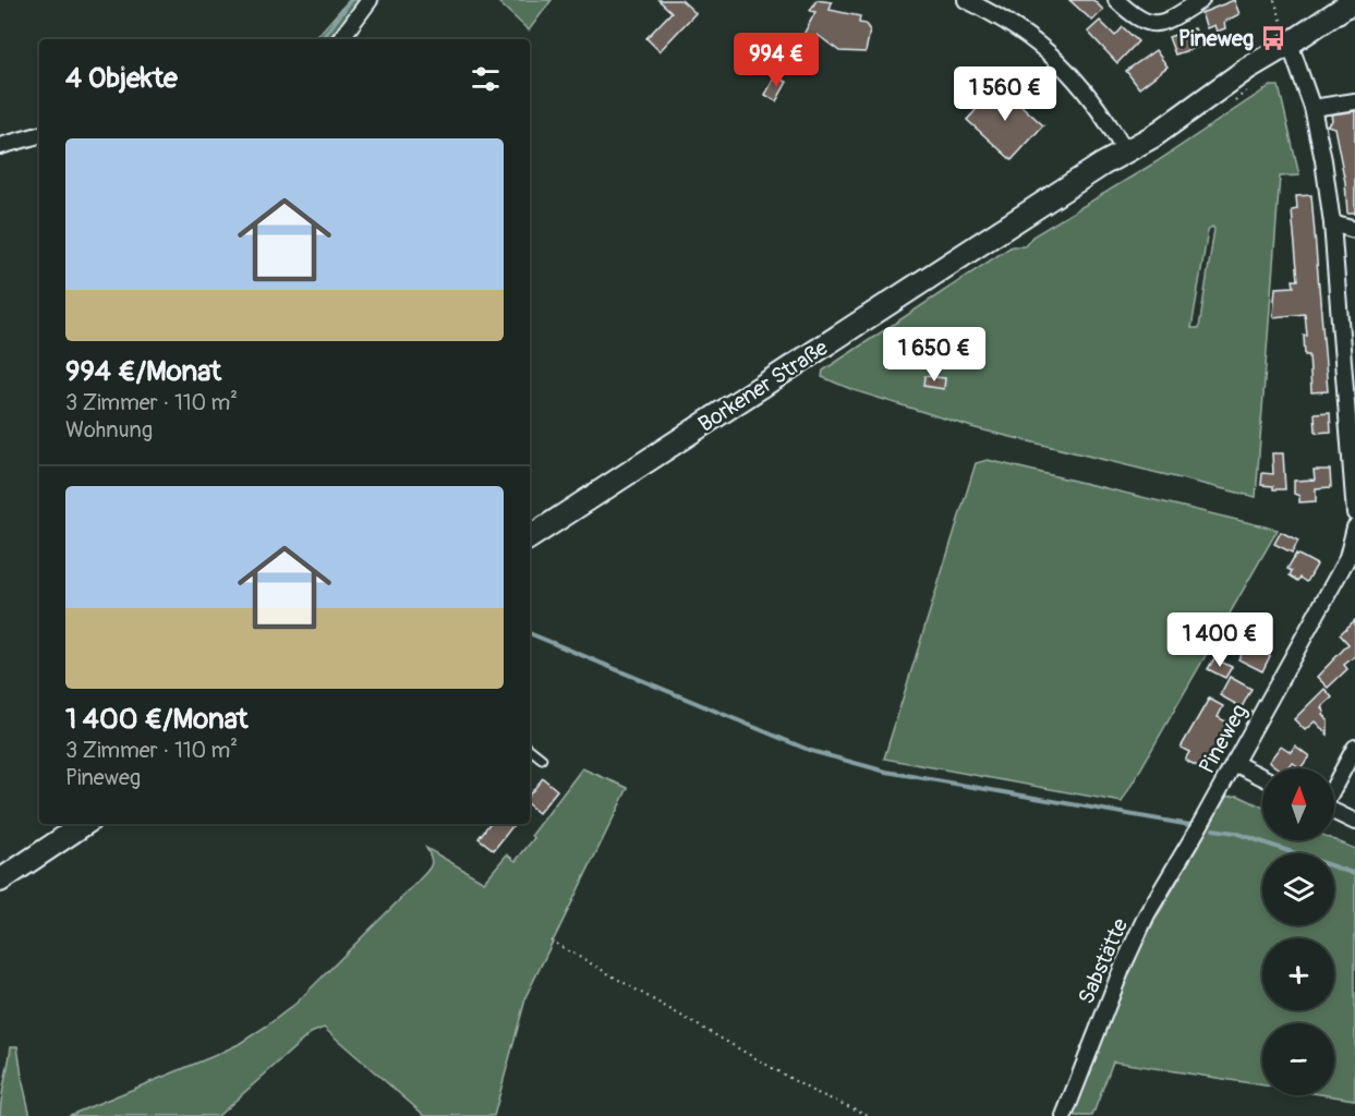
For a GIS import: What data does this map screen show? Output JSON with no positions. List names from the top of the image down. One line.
{"streets":{"main road":["Borkener Straße"],"street":["Pineweg","Sabstätte"]},"crossings":[["Pineweg","Sabstätte"]],"places":{"bus stop":["Pineweg"]},"north":"top","page":{"price":["994 €","1 560 €","1 650 €","1 400 €"],"heading":"4 Objekte","list":[{"name":"994 €/Monat","note":"3 Zimmer · 110 m² · Wohnung"},{"name":"1 400 €/Monat","note":"3 Zimmer · 110 m² · Pineweg"}],"map_buttons":["+","−"]}}
